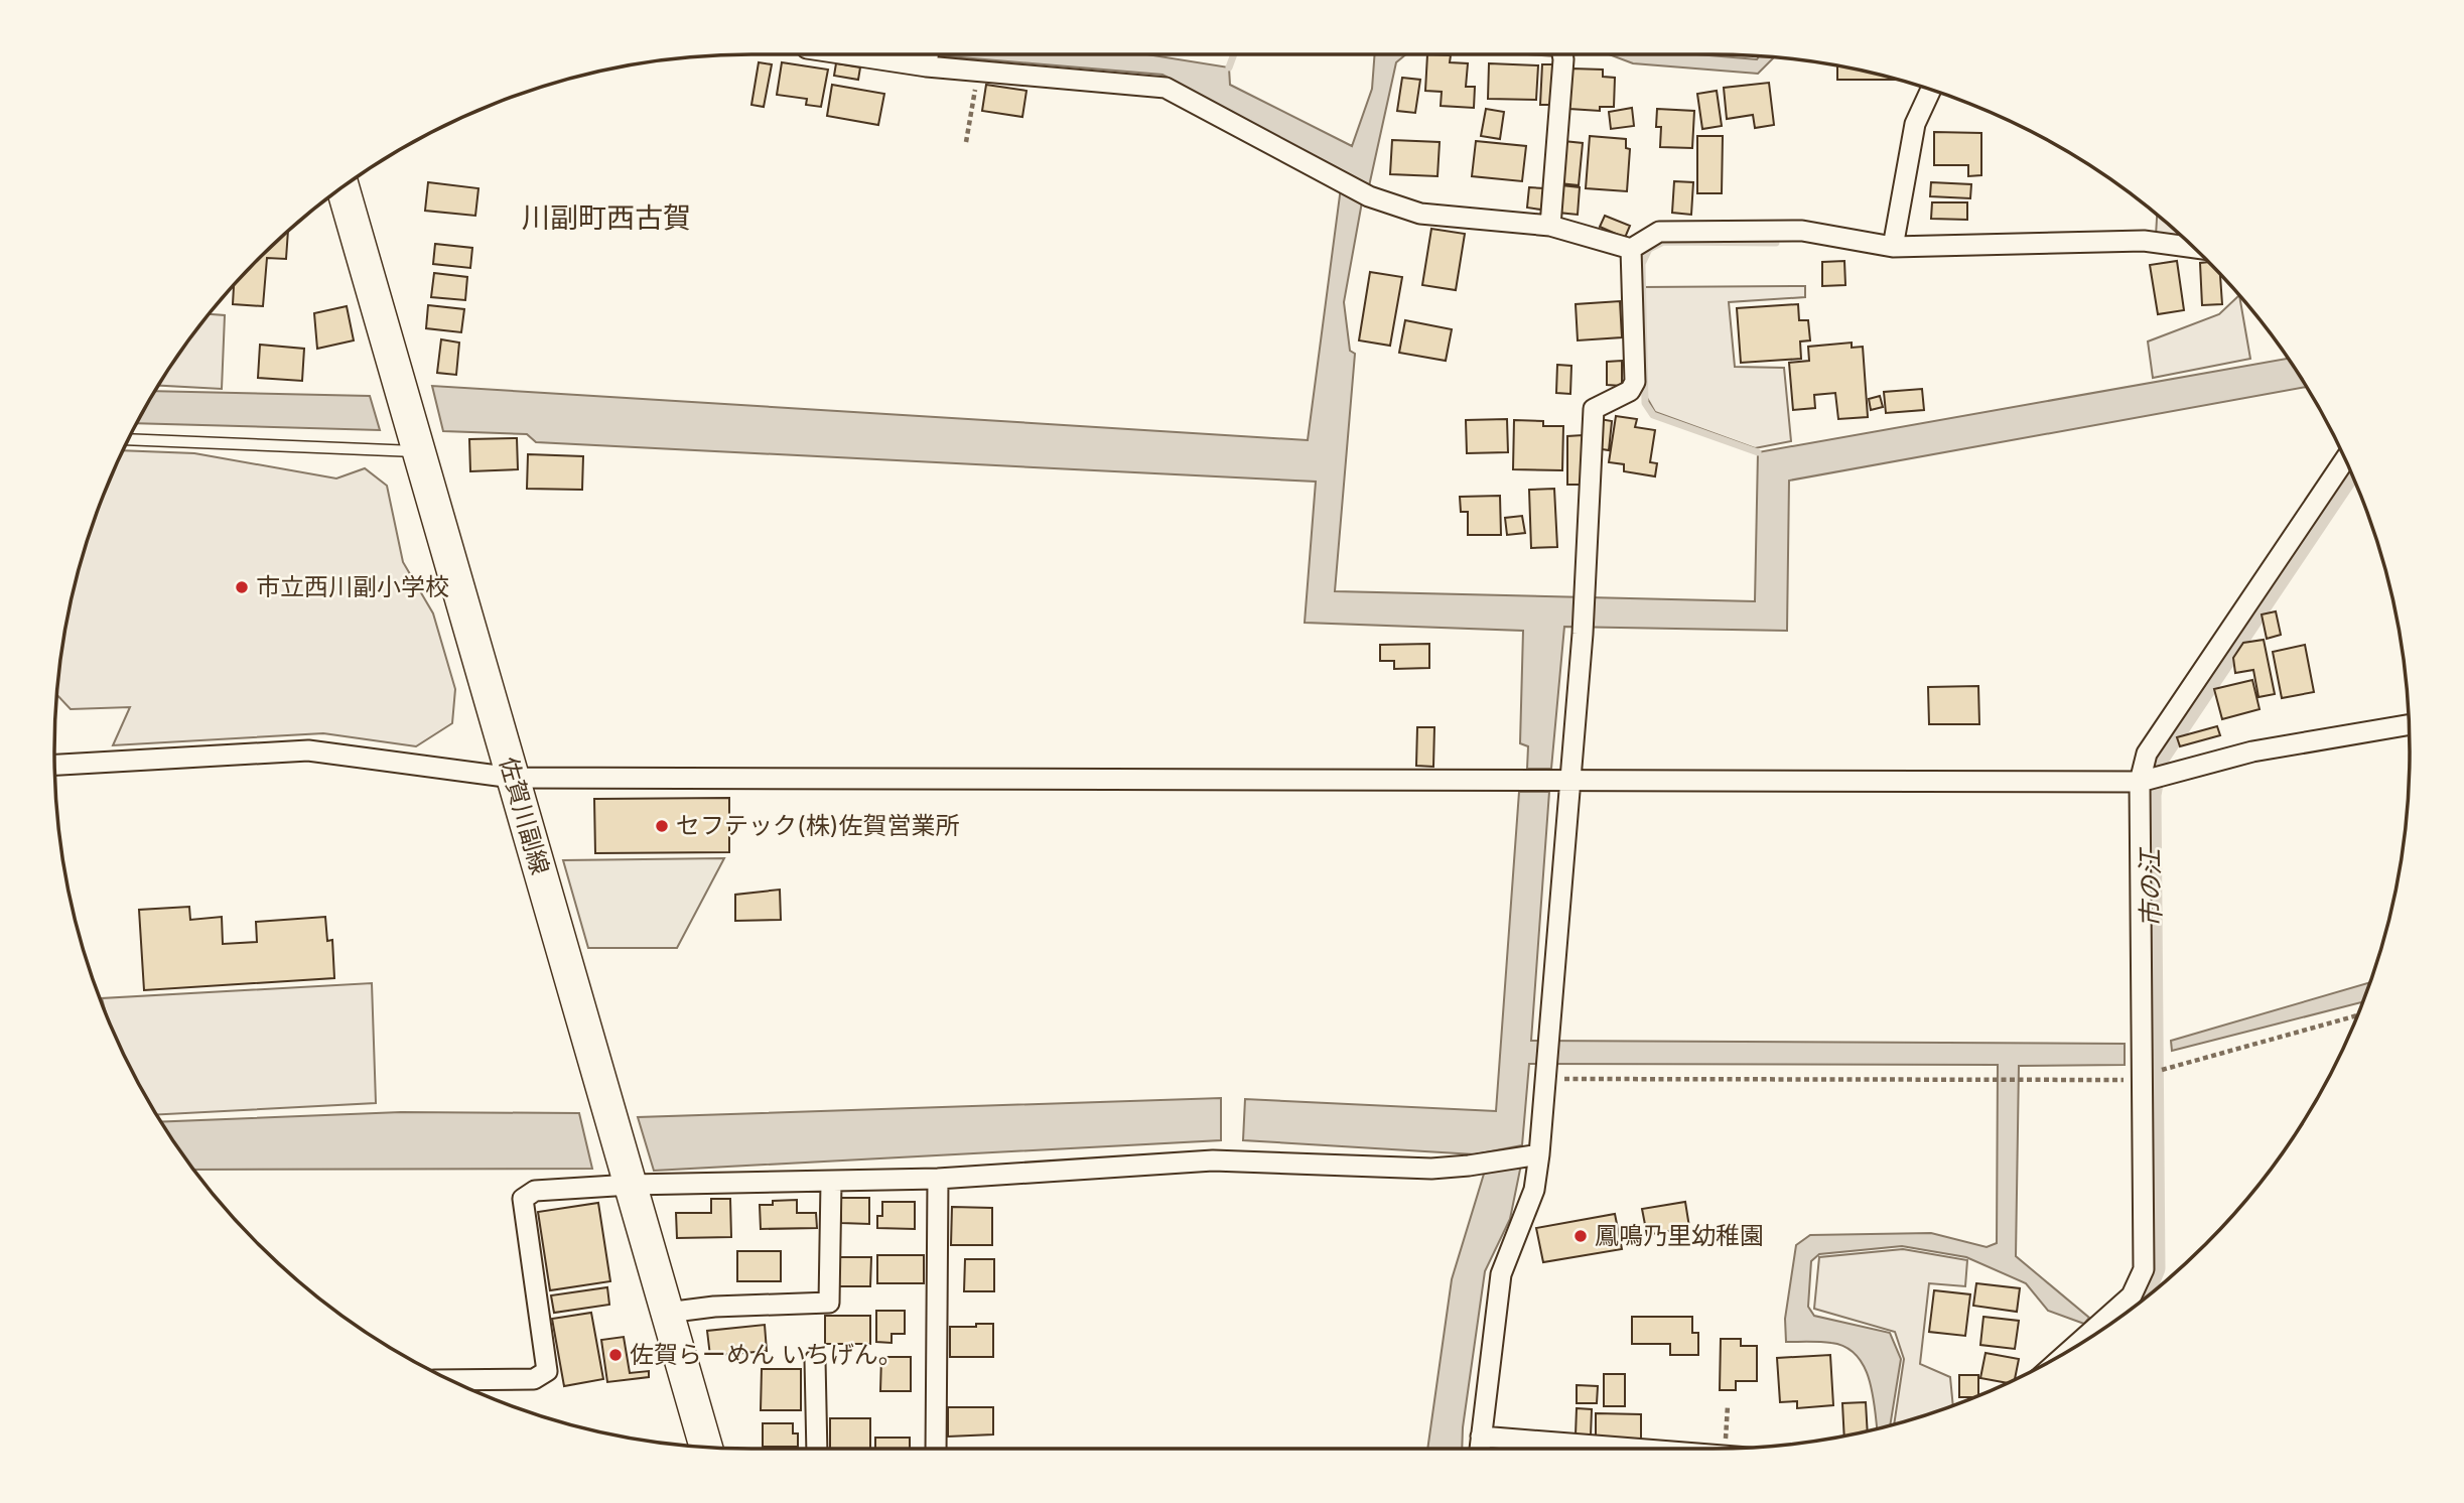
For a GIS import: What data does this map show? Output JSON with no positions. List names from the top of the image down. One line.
{"streets":{"main road":["佐賀川副線"]},"districts":["川副町西古賀"],"water":["市の江"],"places":["市立西川副小学校","セフテック(株)佐賀営業所","鳳鳴乃里幼稚園","佐賀らーめん いちげん。"]}
